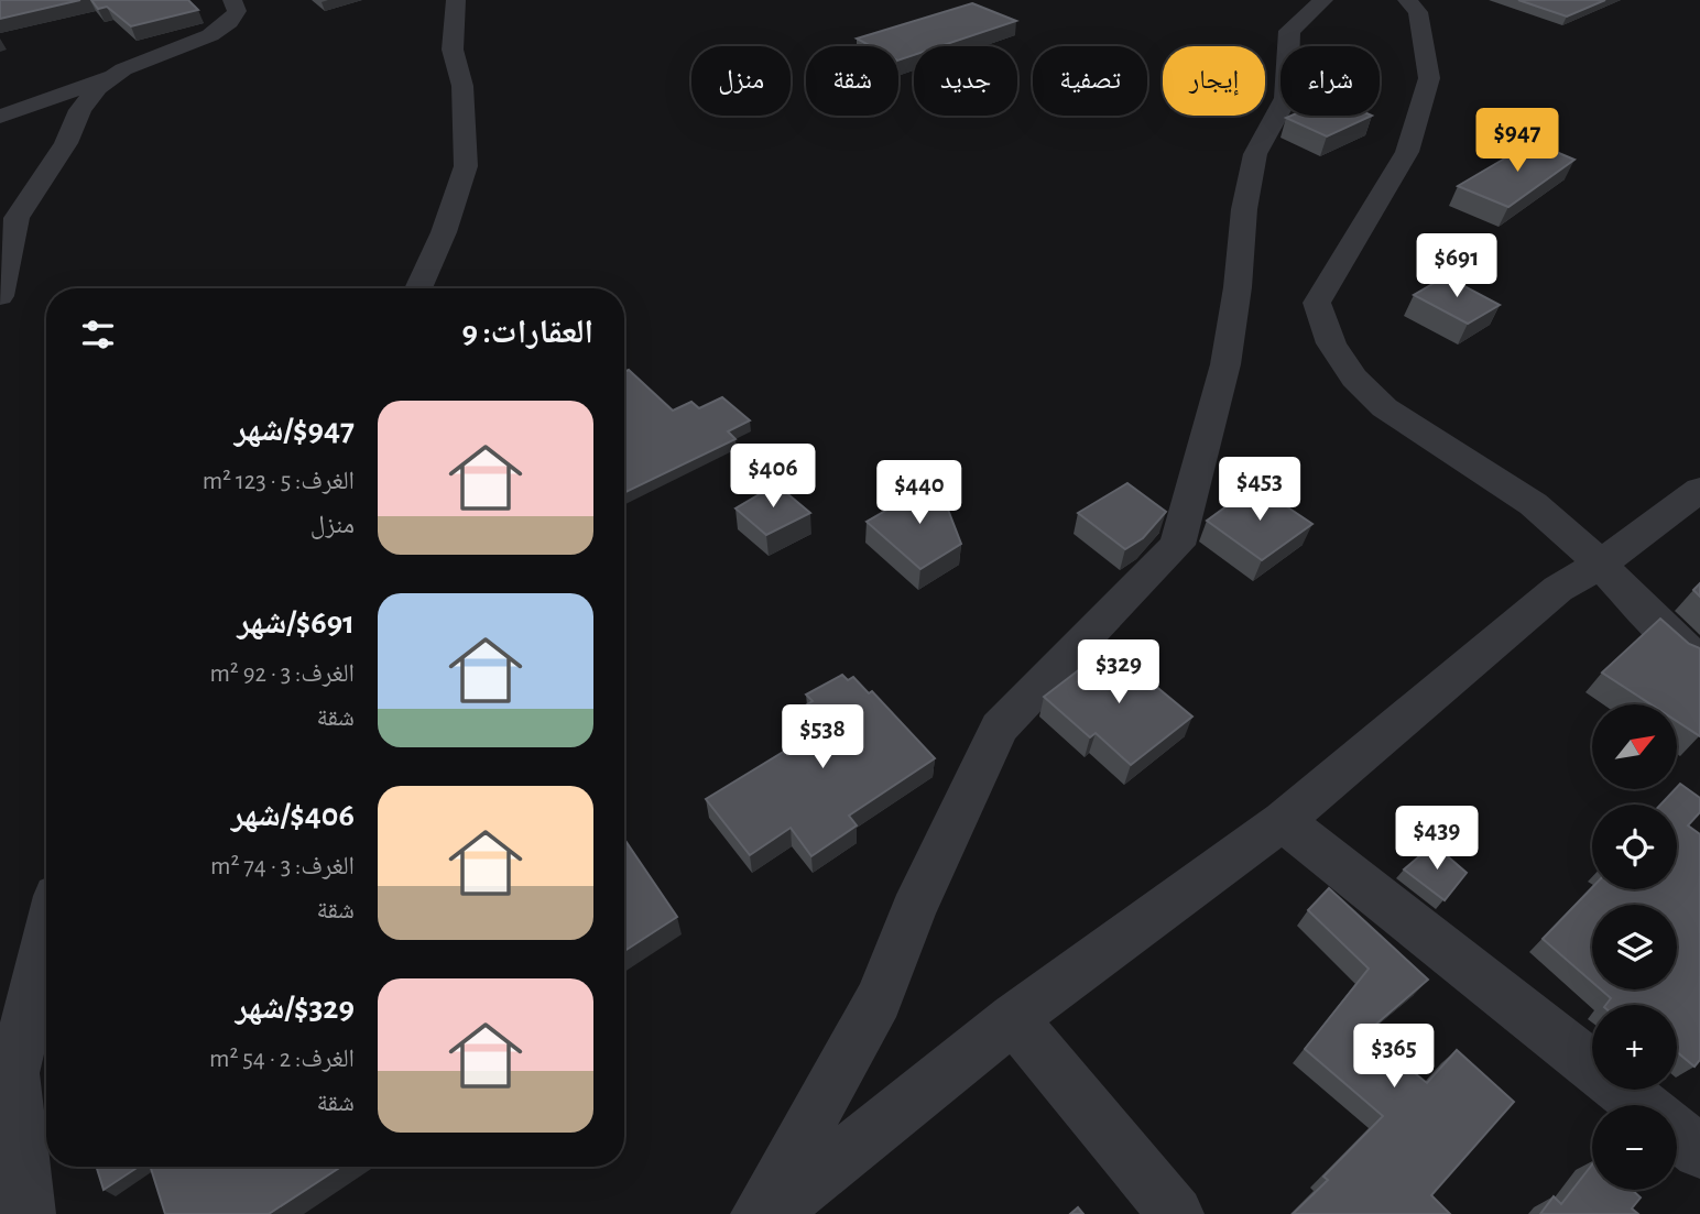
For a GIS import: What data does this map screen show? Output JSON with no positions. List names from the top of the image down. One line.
{"north":"top right","page":{"chip":["شراء","إيجار","تصفية","جديد","شقة","منزل"],"price":["$947","$691","$406","$453","$440","$329","$538","$439","$365"],"heading":"العقارات: 9","list":[{"name":"$947/شهر","note":"الغرف: 5 · 123 m² · منزل"},{"name":"$691/شهر","note":"الغرف: 3 · 92 m² · شقة"},{"name":"$406/شهر","note":"الغرف: 3 · 74 m² · شقة"},{"name":"$329/شهر","note":"الغرف: 2 · 54 m² · شقة"}],"map_buttons":["+","−"]}}
